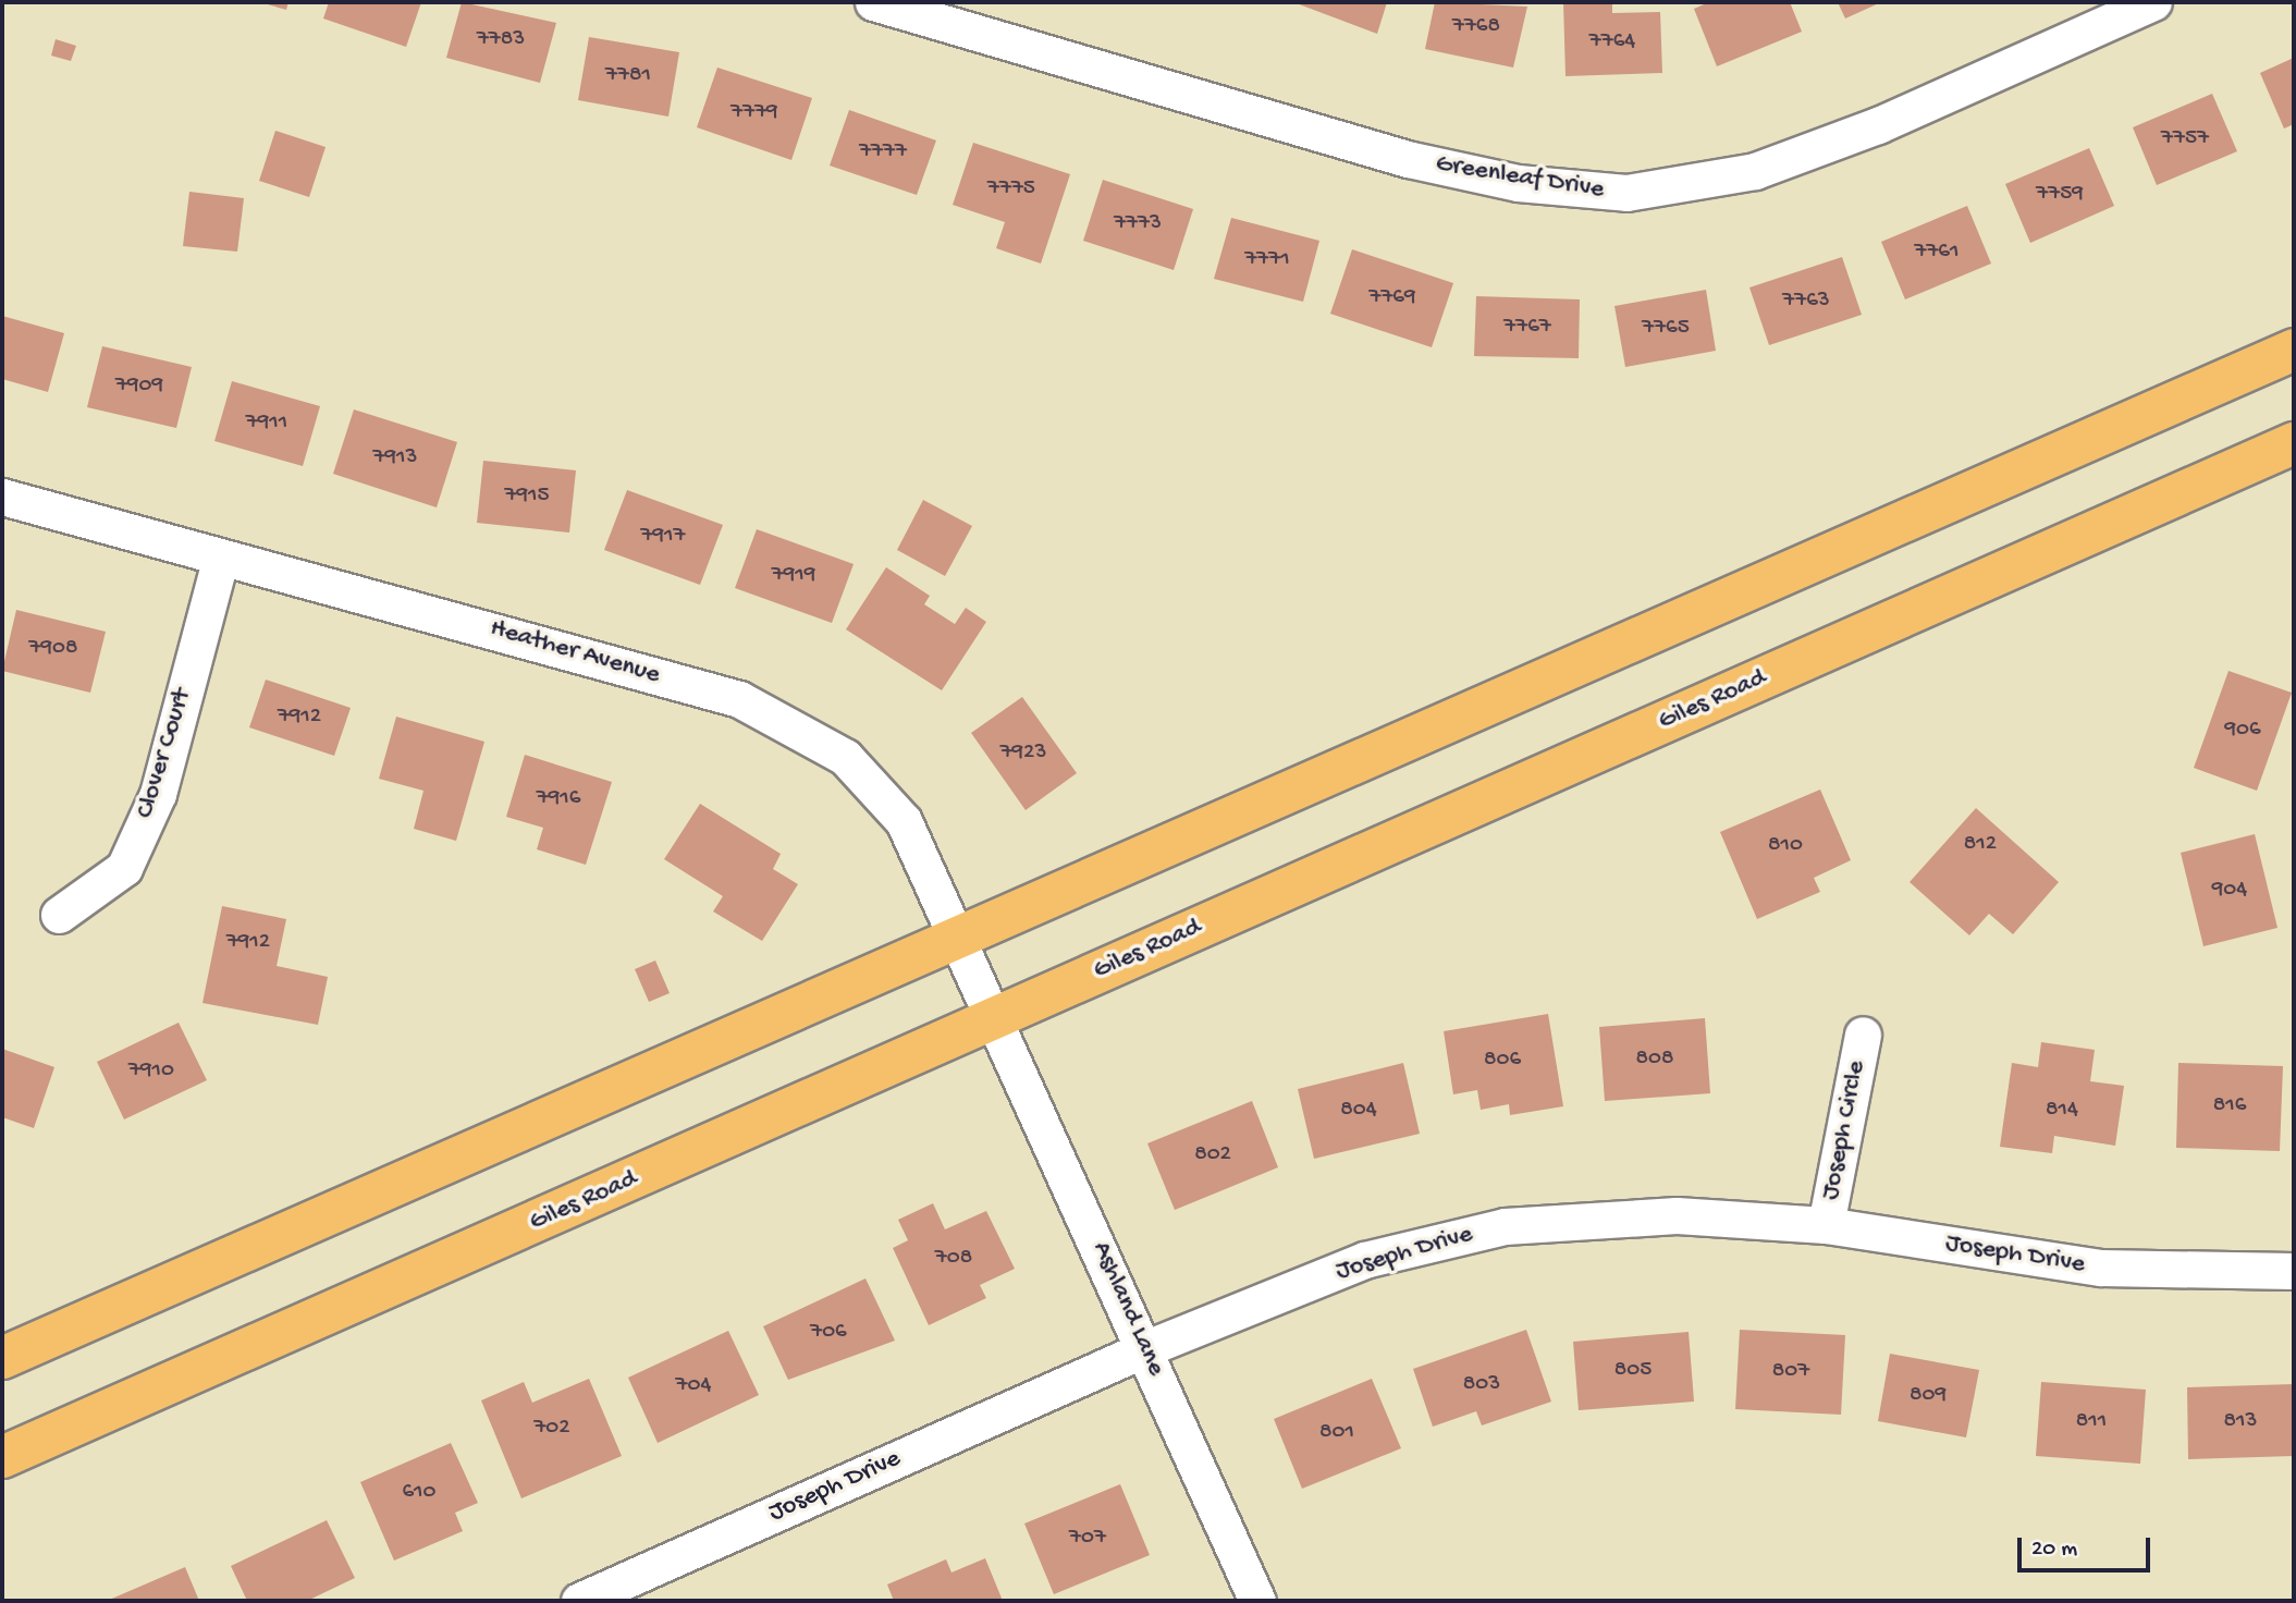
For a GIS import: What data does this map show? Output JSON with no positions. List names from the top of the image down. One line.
{"streets":{"main road":["Giles Road"],"street":["Greenleaf Drive","Heather Avenue","Clover Court","Joseph Circle","Joseph Drive","Ashland Lane"]},"crossings":[["Heather Avenue","Giles Road"],["Heather Avenue","Clover Court"],["Heather Avenue","Ashland Lane"],["Giles Road","Ashland Lane"],["Joseph Circle","Joseph Drive"],["Joseph Drive","Ashland Lane"]],"house_numbers":["7768","7783","7764","7781","7779","7757","7777","7775","7759","7773","7761","7771","7769","7763","7767","7765","7909","7911","7913","7915","7917","7919","7908","7912","906","7923","7916","812","810","904","7912","808","806","7910","816","804","814","802","708","706","805","807","803","704","809","811","813","702","801","610","707"],"scale_bar":"20 m"}
